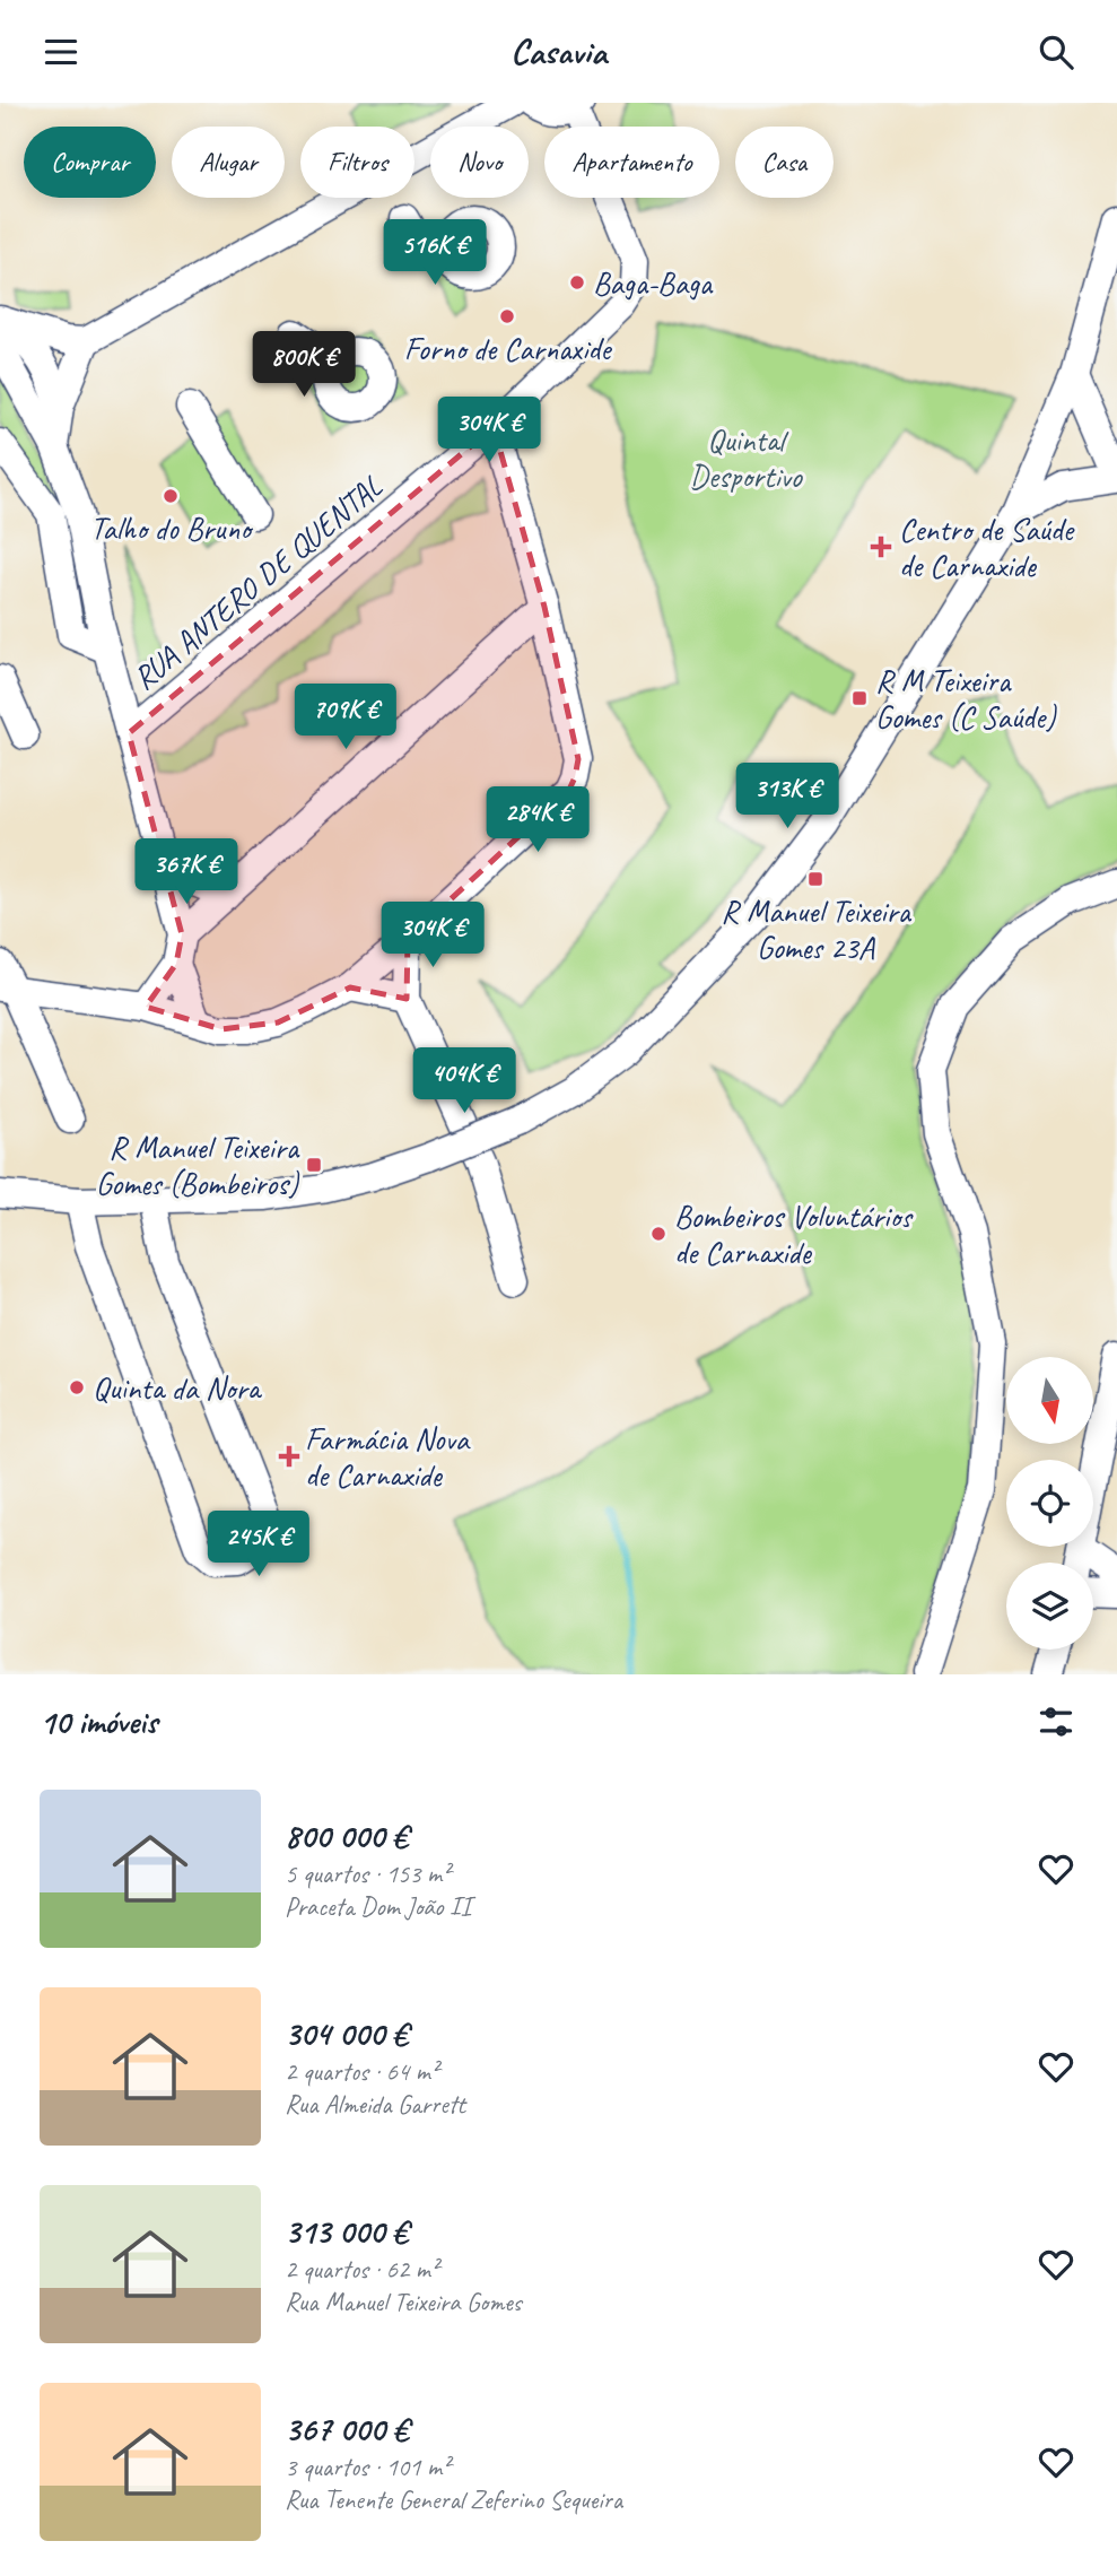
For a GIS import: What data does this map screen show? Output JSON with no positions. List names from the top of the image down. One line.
{"streets":{"street":["RUA ANTERO DE QUENTAL"]},"parks":["Quintal Desportivo"],"places":{"other":["Baga-Baga","Forno de Carnaxide","Talho do Bruno","Bombeiros Voluntários de Carnaxide","Quinta da Nora"],"health":["Centro de Saúde de Carnaxide","Farmácia Nova de Carnaxide"],"transit":["R M Teixeira Gomes (C Saúde)","R Manuel Teixeira Gomes 23A","R Manuel Teixeira Gomes (Bombeiros)"]},"north":"bottom","page":{"header":"Casavia","chip":["Comprar","Alugar","Filtros","Novo","Apartamento","Casa"],"price":["516K €","800K €","304K €","709K €","313K €","284K €","367K €","304K €","404K €","245K €"],"heading":"10 imóveis","list":[{"name":"800 000 €","note":"5 quartos · 153 m² · Praceta Dom João II"},{"name":"304 000 €","note":"2 quartos · 64 m² · Rua Almeida Garrett"},{"name":"313 000 €","note":"2 quartos · 62 m² · Rua Manuel Teixeira Gomes"},{"name":"367 000 €","note":"3 quartos · 101 m² · Rua Tenente General Zeferino Sequeira"}]}}
